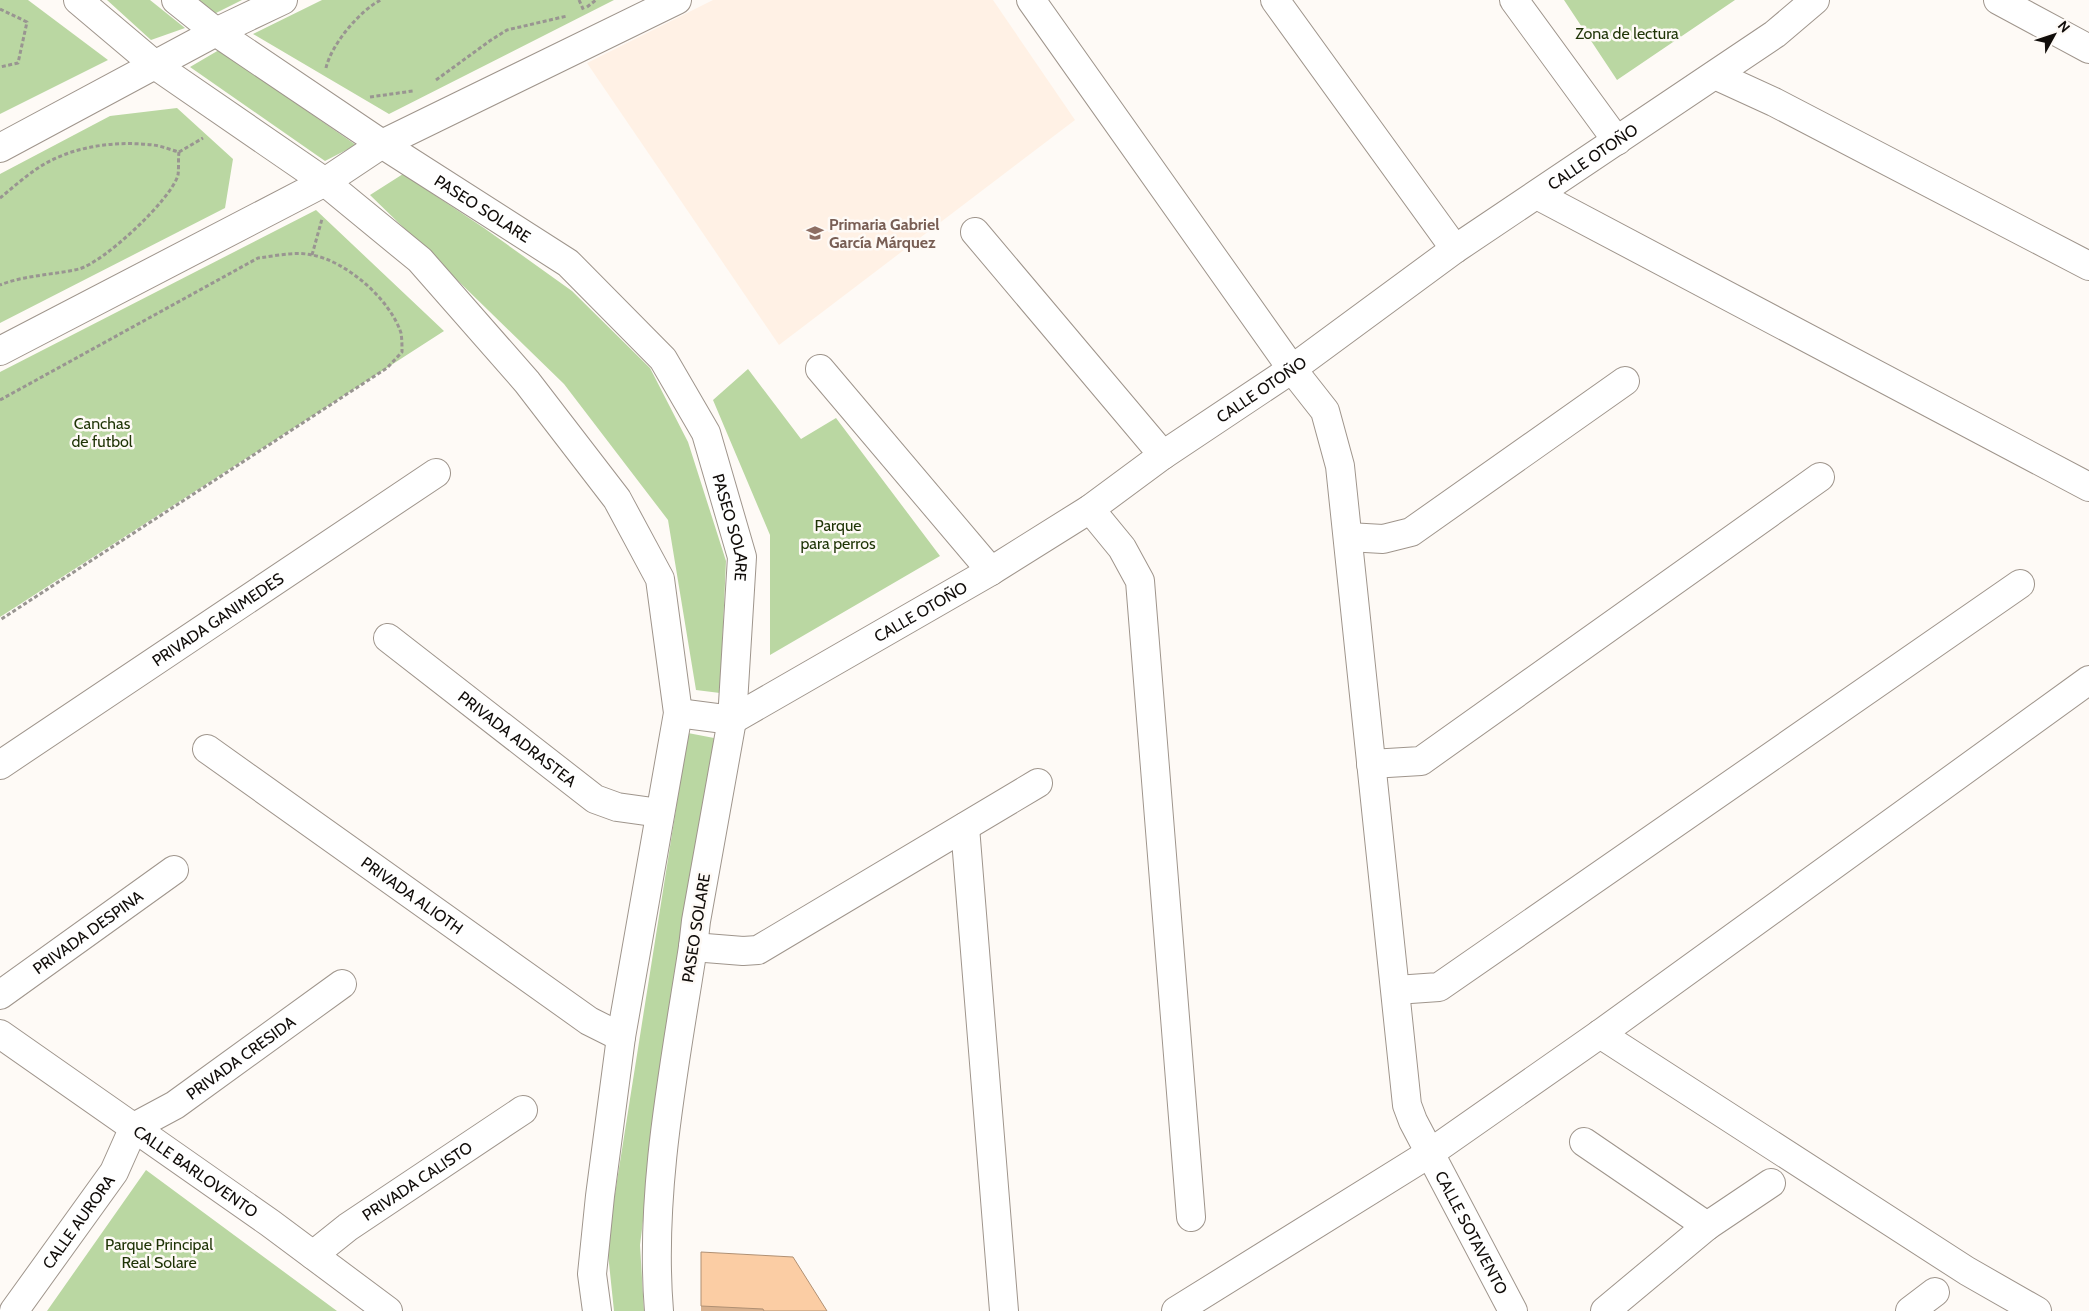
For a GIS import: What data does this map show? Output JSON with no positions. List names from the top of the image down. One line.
{"streets":{"street":["CALLE OTOÑO","PASEO SOLARE","PRIVADA GANIMEDES","PRIVADA ADRASTEA","PRIVADA ALIOTH","PRIVADA DESPINA","PRIVADA CRESIDA","CALLE BARLOVENTO","PRIVADA CALISTO","CALLE AURORA","CALLE SOTAVENTO"]},"crossings":[["CALLE OTOÑO","PASEO SOLARE"],["CALLE OTOÑO","CALLE SOTAVENTO"],["PRIVADA CRESIDA","CALLE BARLOVENTO"],["PRIVADA CRESIDA","CALLE AURORA"],["CALLE BARLOVENTO","PRIVADA CALISTO"],["CALLE BARLOVENTO","CALLE AURORA"]],"parks":["Zona de lectura","Canchas de futbol","Parque para perros","Parque Principal Real Solare"],"places":{"school or university":["Primaria Gabriel García Márquez"]},"north":"top right"}
